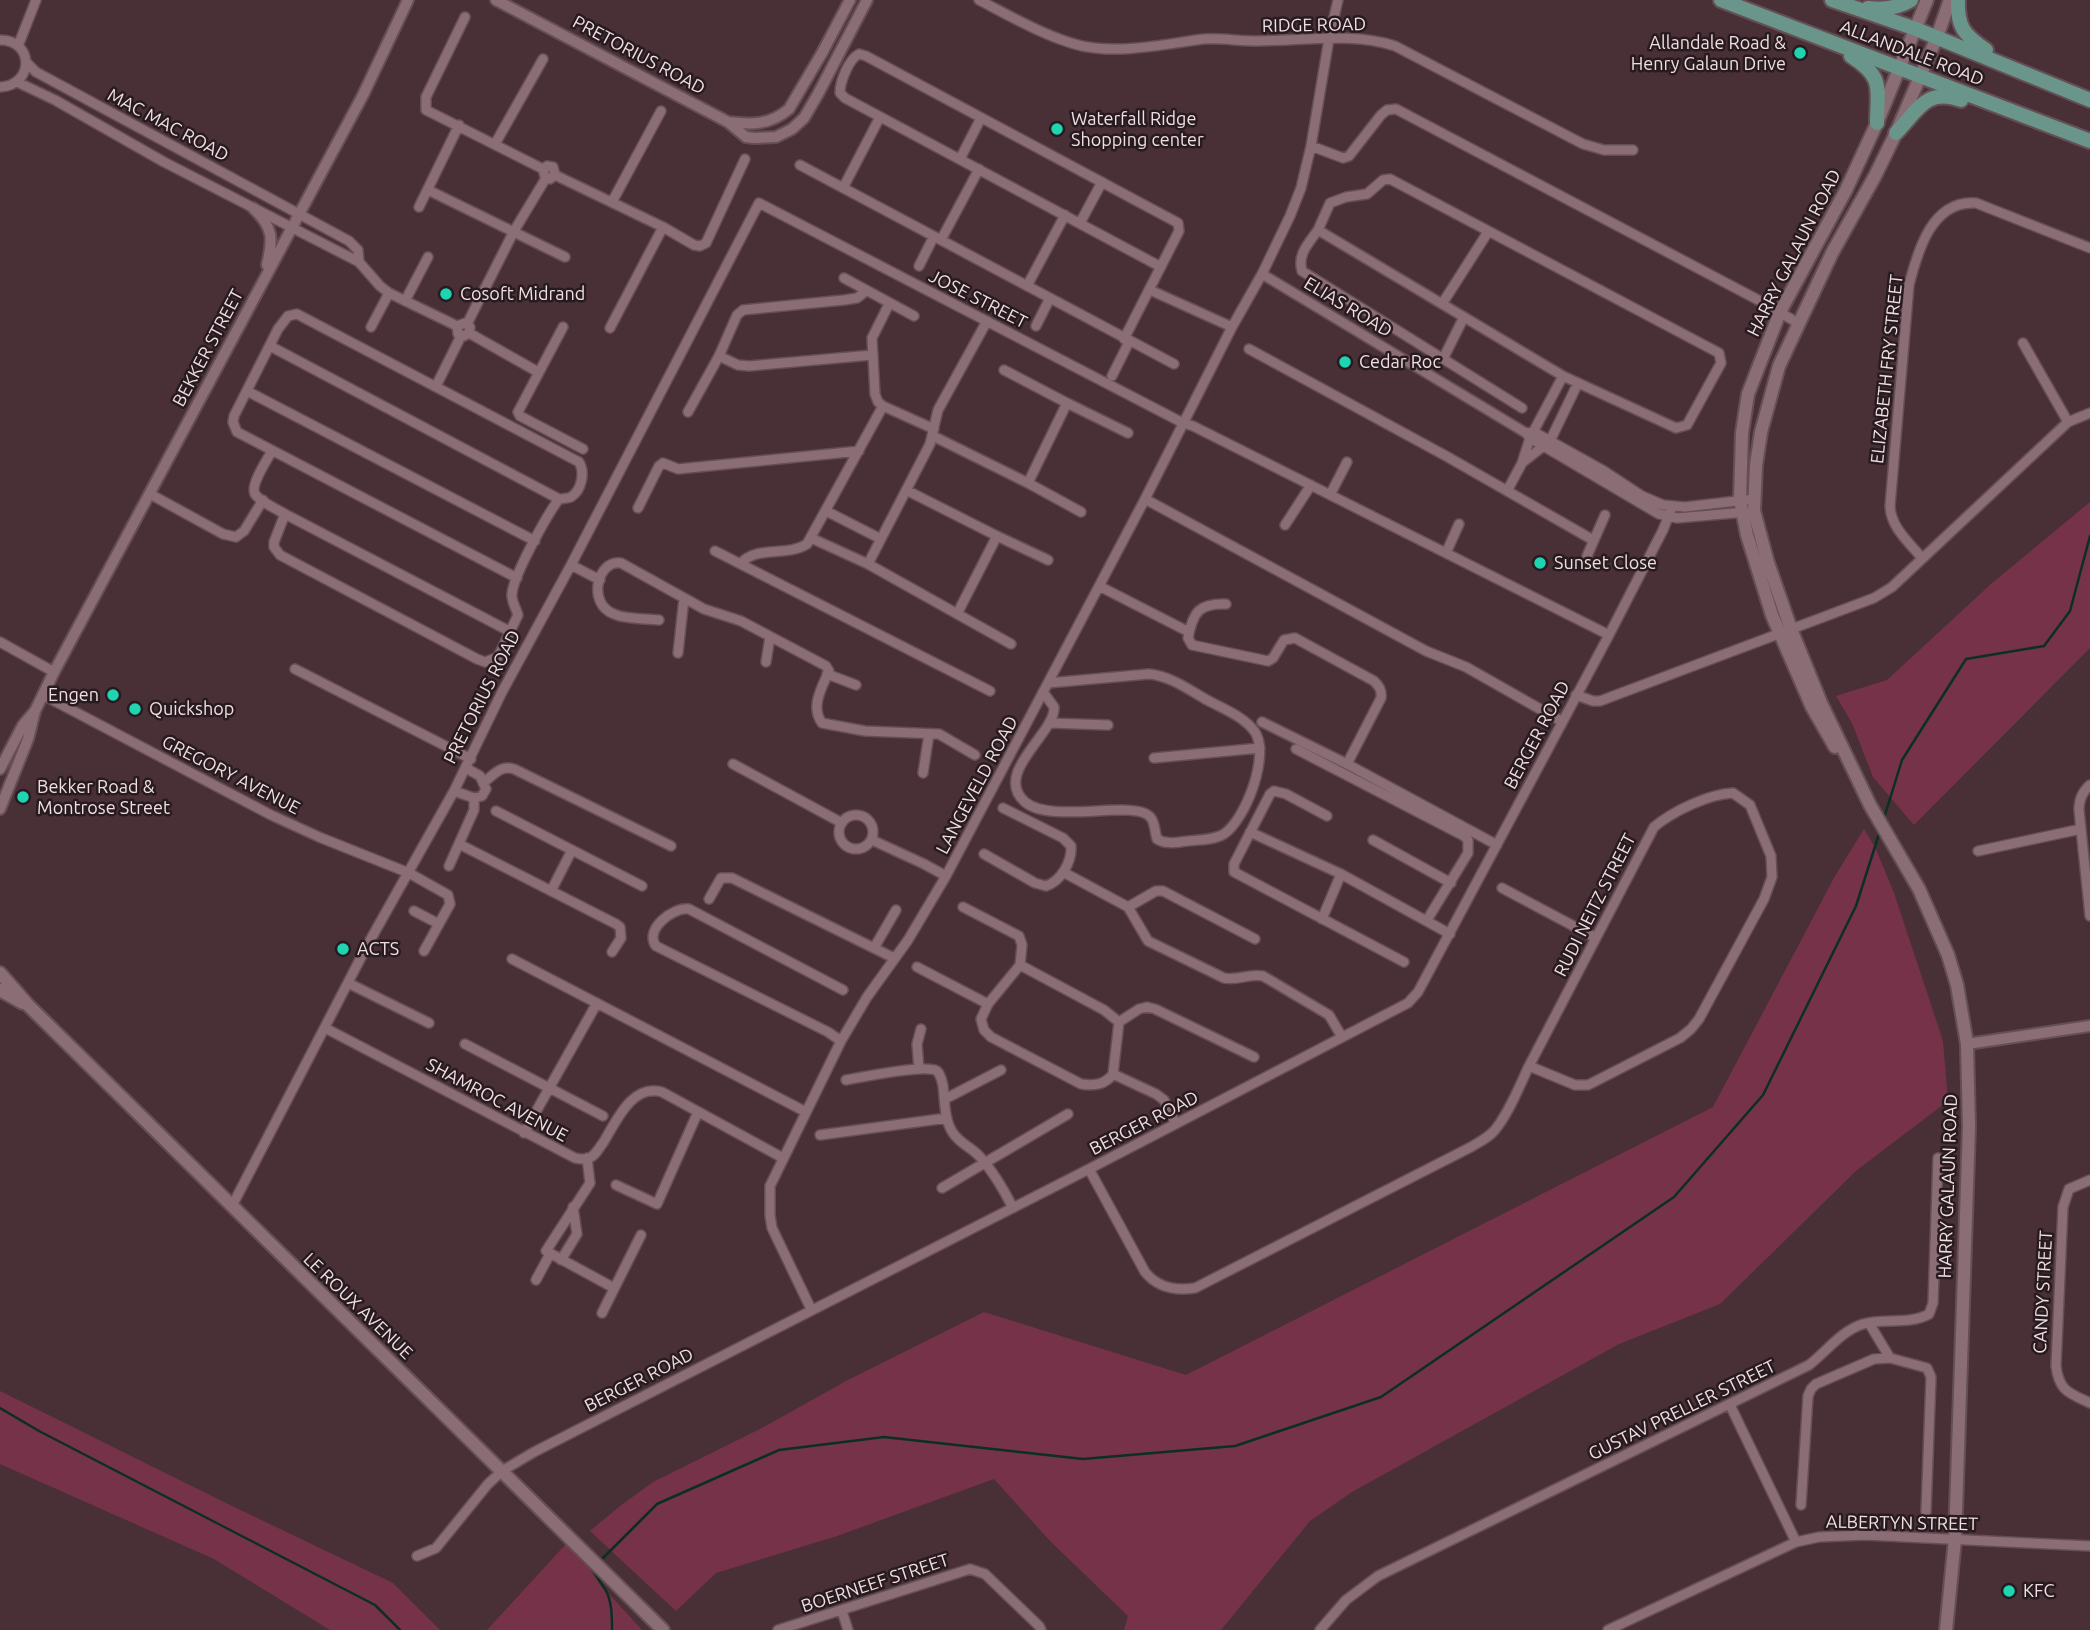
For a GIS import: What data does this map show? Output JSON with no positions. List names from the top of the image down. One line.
{"streets":{"main road":["ALLANDALE ROAD","HARRY GALAUN ROAD","LE ROUX AVENUE"],"street":["RIDGE ROAD","PRETORIUS ROAD","MAC MAC ROAD","JOSE STREET","ELIAS ROAD","BEKKER STREET","ELIZABETH FRY STREET","BERGER ROAD","GREGORY AVENUE","LANGEVELD ROAD","RUDI NEITZ STREET","SHAMROC AVENUE","CANDY STREET","GUSTAV PRELLER STREET","ALBERTYN STREET","BOERNEEF STREET"]},"crossings":[["RIDGE ROAD","LANGEVELD ROAD"],["ALLANDALE ROAD","HARRY GALAUN ROAD"],["PRETORIUS ROAD","JOSE STREET"],["PRETORIUS ROAD","GREGORY AVENUE"],["PRETORIUS ROAD","SHAMROC AVENUE"],["PRETORIUS ROAD","LE ROUX AVENUE"],["MAC MAC ROAD","BEKKER STREET"],["HARRY GALAUN ROAD","ALBERTYN STREET"],["JOSE STREET","BERGER ROAD"],["JOSE STREET","LANGEVELD ROAD"],["ELIAS ROAD","BERGER ROAD"],["ELIAS ROAD","LANGEVELD ROAD"],["BEKKER STREET","GREGORY AVENUE"],["BERGER ROAD","LANGEVELD ROAD"],["BERGER ROAD","RUDI NEITZ STREET"],["BERGER ROAD","LE ROUX AVENUE"]],"places":["Allandale Road & Henry Galaun Drive","Waterfall Ridge Shopping center","Cosoft Midrand","Cedar Roc","Sunset Close","Engen","Quickshop","Bekker Road & Montrose Street","ACTS","KFC"]}
